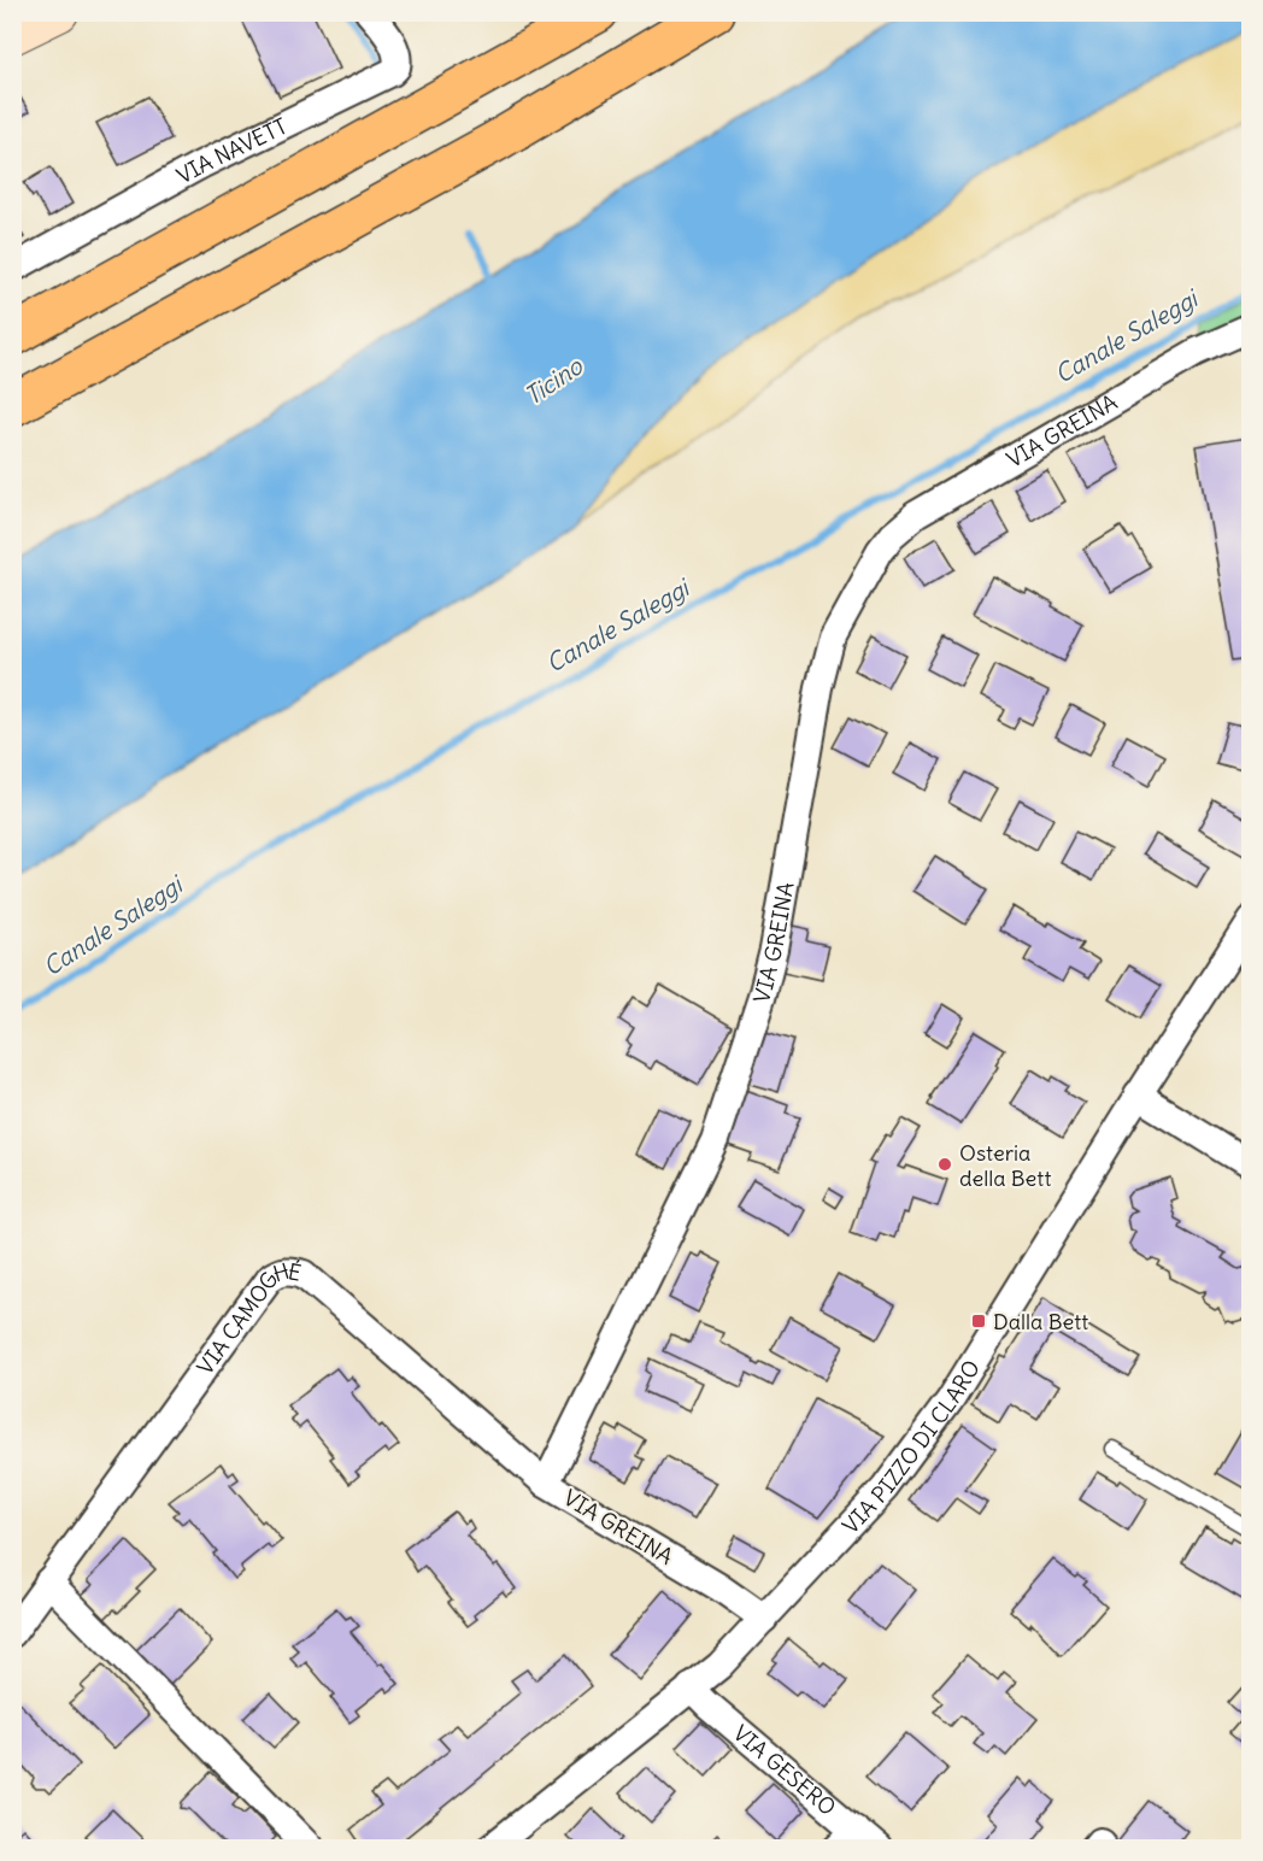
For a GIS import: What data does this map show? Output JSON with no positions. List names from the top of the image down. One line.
{"streets":{"street":["VIA NAVETT","VIA GREINA","VIA CAMOGHÉ","VIA PIZZO DI CLARO","VIA GESERO"]},"crossings":[["VIA GREINA","VIA CAMOGHÉ"],["VIA GREINA","VIA PIZZO DI CLARO"],["VIA PIZZO DI CLARO","VIA GESERO"]],"water":["Canale Saleggi","Ticino"],"places":{"other":["Osteria della Bett"],"transit":["Dalla Bett"]}}
